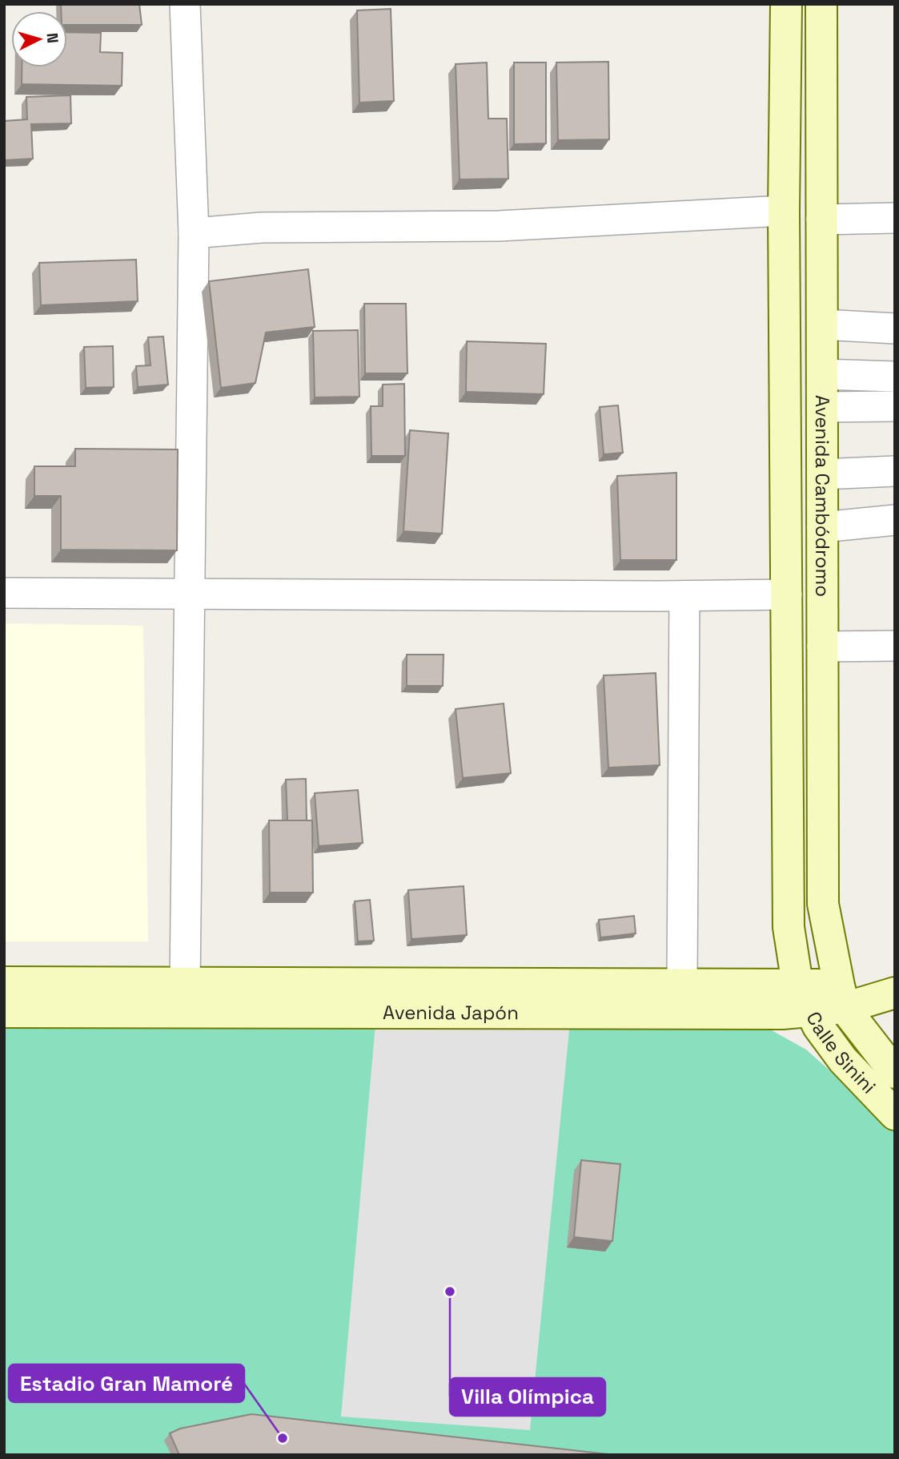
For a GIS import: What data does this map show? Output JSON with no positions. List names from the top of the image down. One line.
{"streets":{"street":["Avenida Cambódromo","Avenida Japón","Calle Sinini"]},"crossings":[["Avenida Cambódromo","Avenida Japón"],["Avenida Cambódromo","Calle Sinini"],["Avenida Japón","Calle Sinini"]],"places":["Villa Olímpica","Estadio Gran Mamoré"],"north":"right"}
